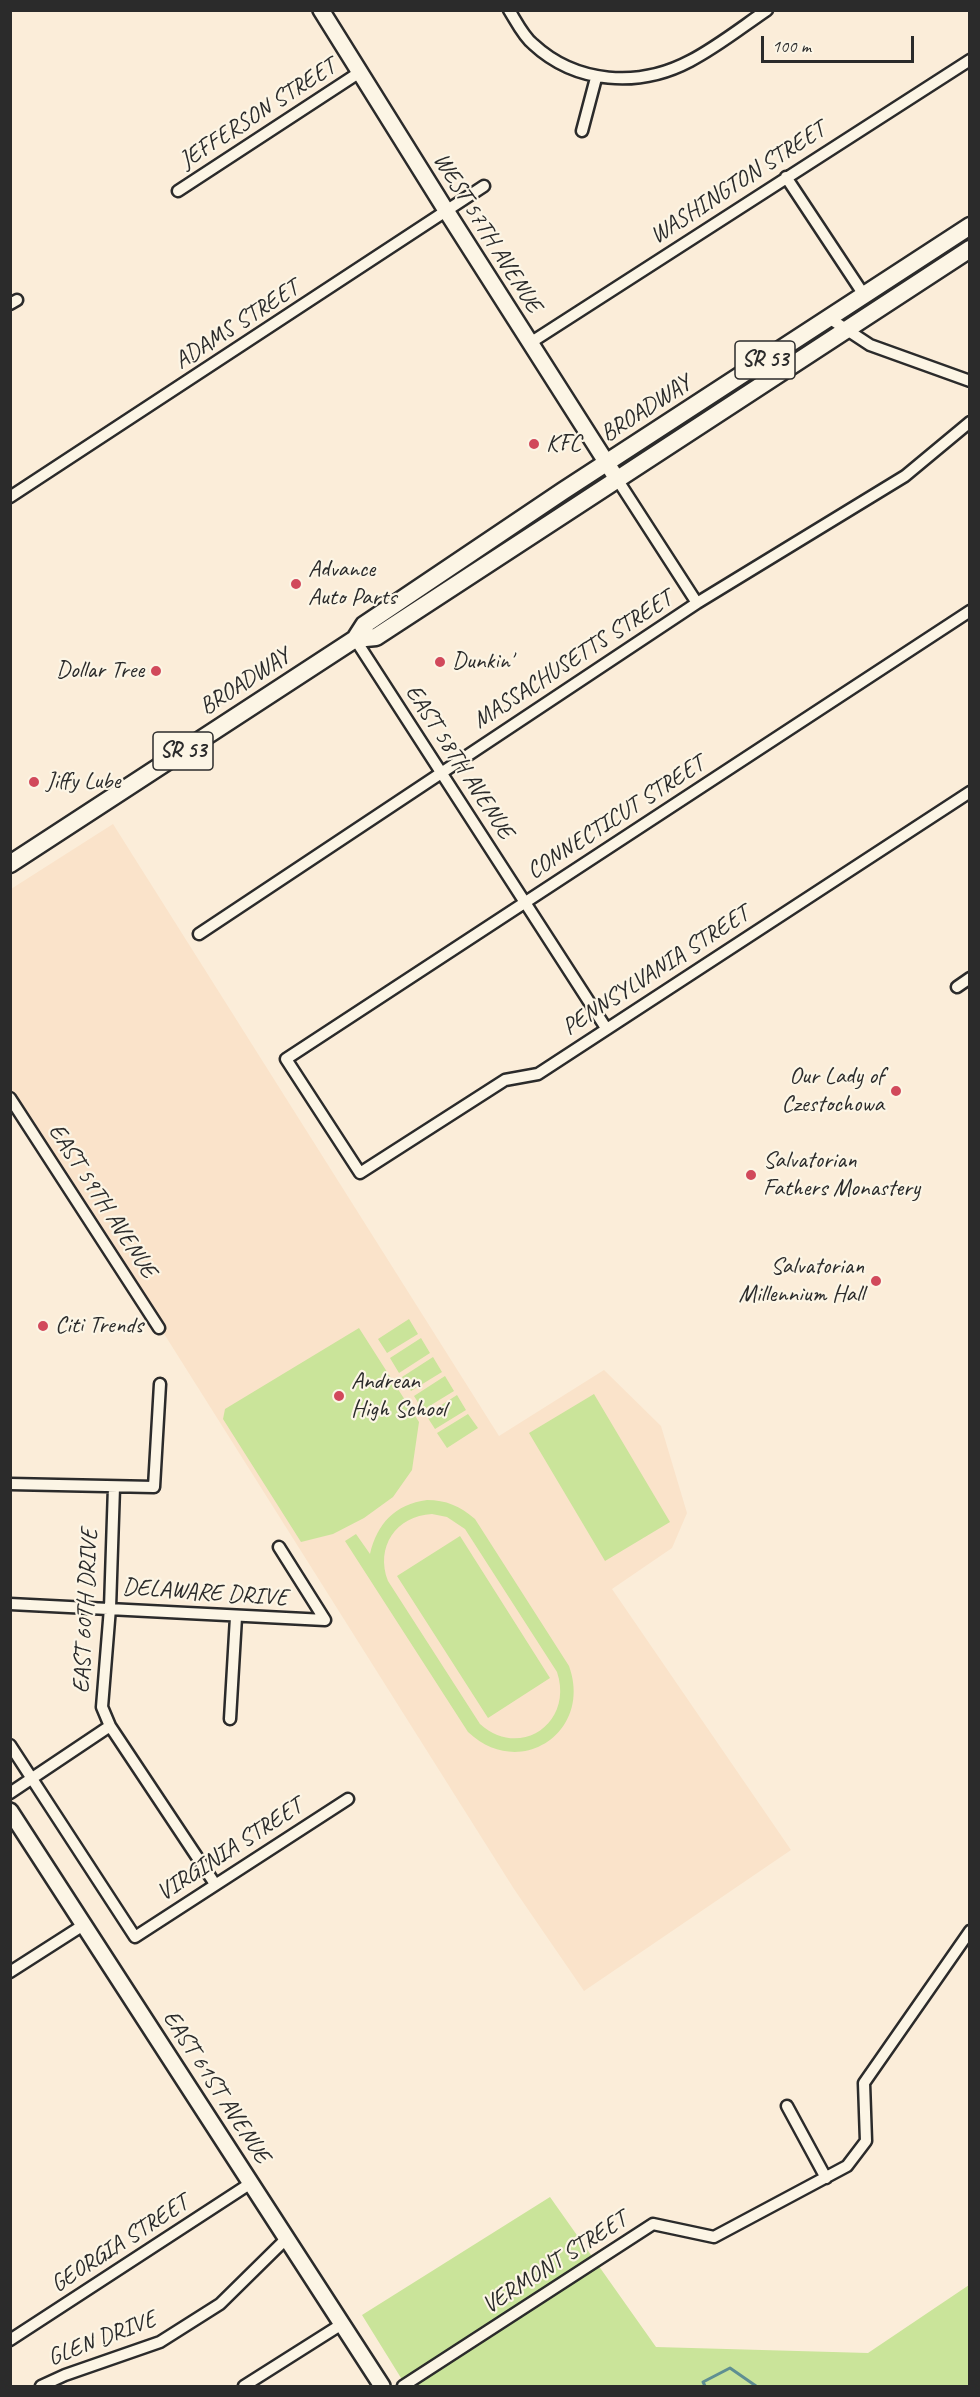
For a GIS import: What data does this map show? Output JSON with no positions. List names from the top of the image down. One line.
{"streets":{"main road":["WEST 57TH AVENUE","SR 53","BROADWAY","EAST 61ST AVENUE"],"street":["JEFFERSON STREET","WASHINGTON STREET","ADAMS STREET","MASSACHUSETTS STREET","EAST 58TH AVENUE","CONNECTICUT STREET","PENNSYLVANIA STREET","EAST 59TH AVENUE","DELAWARE DRIVE","EAST 60TH DRIVE","VIRGINIA STREET","GEORGIA STREET","VERMONT STREET","GLEN DRIVE"]},"crossings":[["JEFFERSON STREET","WEST 57TH AVENUE"],["WASHINGTON STREET","WEST 57TH AVENUE"],["WEST 57TH AVENUE","ADAMS STREET"],["WEST 57TH AVENUE","BROADWAY"],["BROADWAY","EAST 58TH AVENUE"],["MASSACHUSETTS STREET","EAST 58TH AVENUE"],["EAST 58TH AVENUE","CONNECTICUT STREET"],["EAST 58TH AVENUE","PENNSYLVANIA STREET"],["CONNECTICUT STREET","PENNSYLVANIA STREET"],["DELAWARE DRIVE","EAST 60TH DRIVE"],["EAST 60TH DRIVE","VIRGINIA STREET"],["EAST 61ST AVENUE","GEORGIA STREET"],["EAST 61ST AVENUE","GLEN DRIVE"]],"places":["KFC","Advance Auto Parts","Dunkin'","Dollar Tree","Jiffy Lube","Our Lady of Czestochowa","Salvatorian Fathers Monastery","Salvatorian Millennium Hall","Citi Trends","Andrean High School"],"scale_bar":"100 m"}
